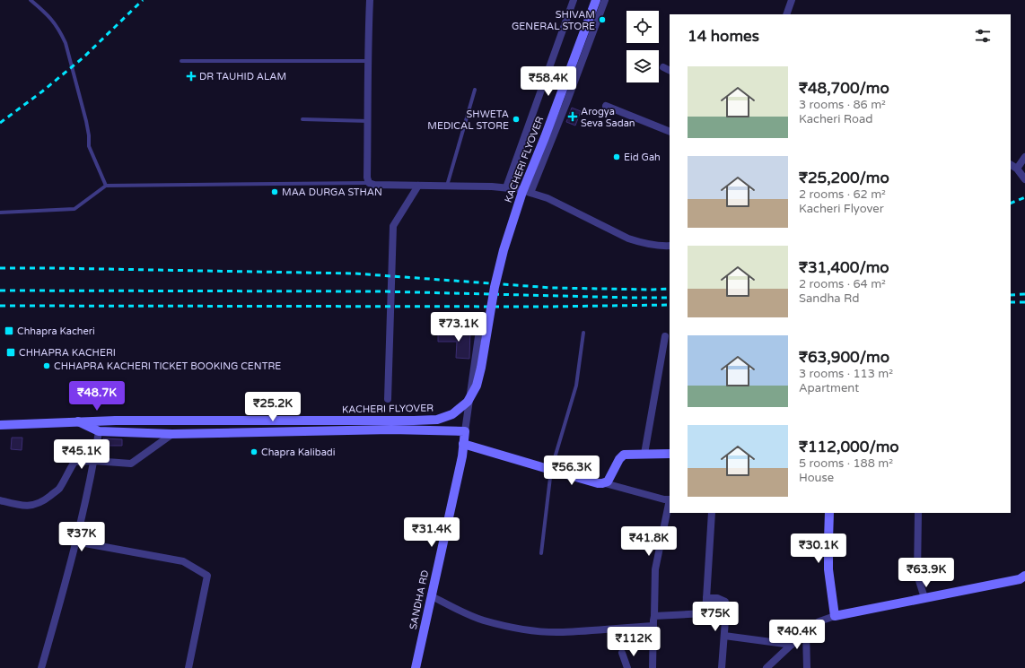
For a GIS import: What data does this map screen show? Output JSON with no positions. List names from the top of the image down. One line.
{"streets":{"street":["KACHERI FLYOVER","SANDHA RD"]},"places":{"other":["SHIVAM GENERAL STORE","SHWETA MEDICAL STORE","Eid Gah","MAA DURGA STHAN","CHHAPRA KACHERI TICKET BOOKING CENTRE","Chapra Kalibadi"],"health":["DR TAUHID ALAM","Arogya Seva Sadan"],"transit":["Chhapra Kacheri","CHHAPRA KACHERI"]},"page":{"heading":"14 homes","list":[{"name":"₹48,700/mo","note":"3 rooms · 86 m² · Kacheri Road"},{"name":"₹25,200/mo","note":"2 rooms · 62 m² · Kacheri Flyover"},{"name":"₹31,400/mo","note":"2 rooms · 64 m² · Sandha Rd"},{"name":"₹63,900/mo","note":"3 rooms · 113 m² · Apartment"},{"name":"₹112,000/mo","note":"5 rooms · 188 m² · House"}],"price":["₹58.4K","₹73.1K","₹48.7K","₹25.2K","₹45.1K","₹56.3K","₹31.4K","₹37K","₹41.8K","₹30.1K","₹63.9K","₹75K","₹40.4K","₹112K"]}}
